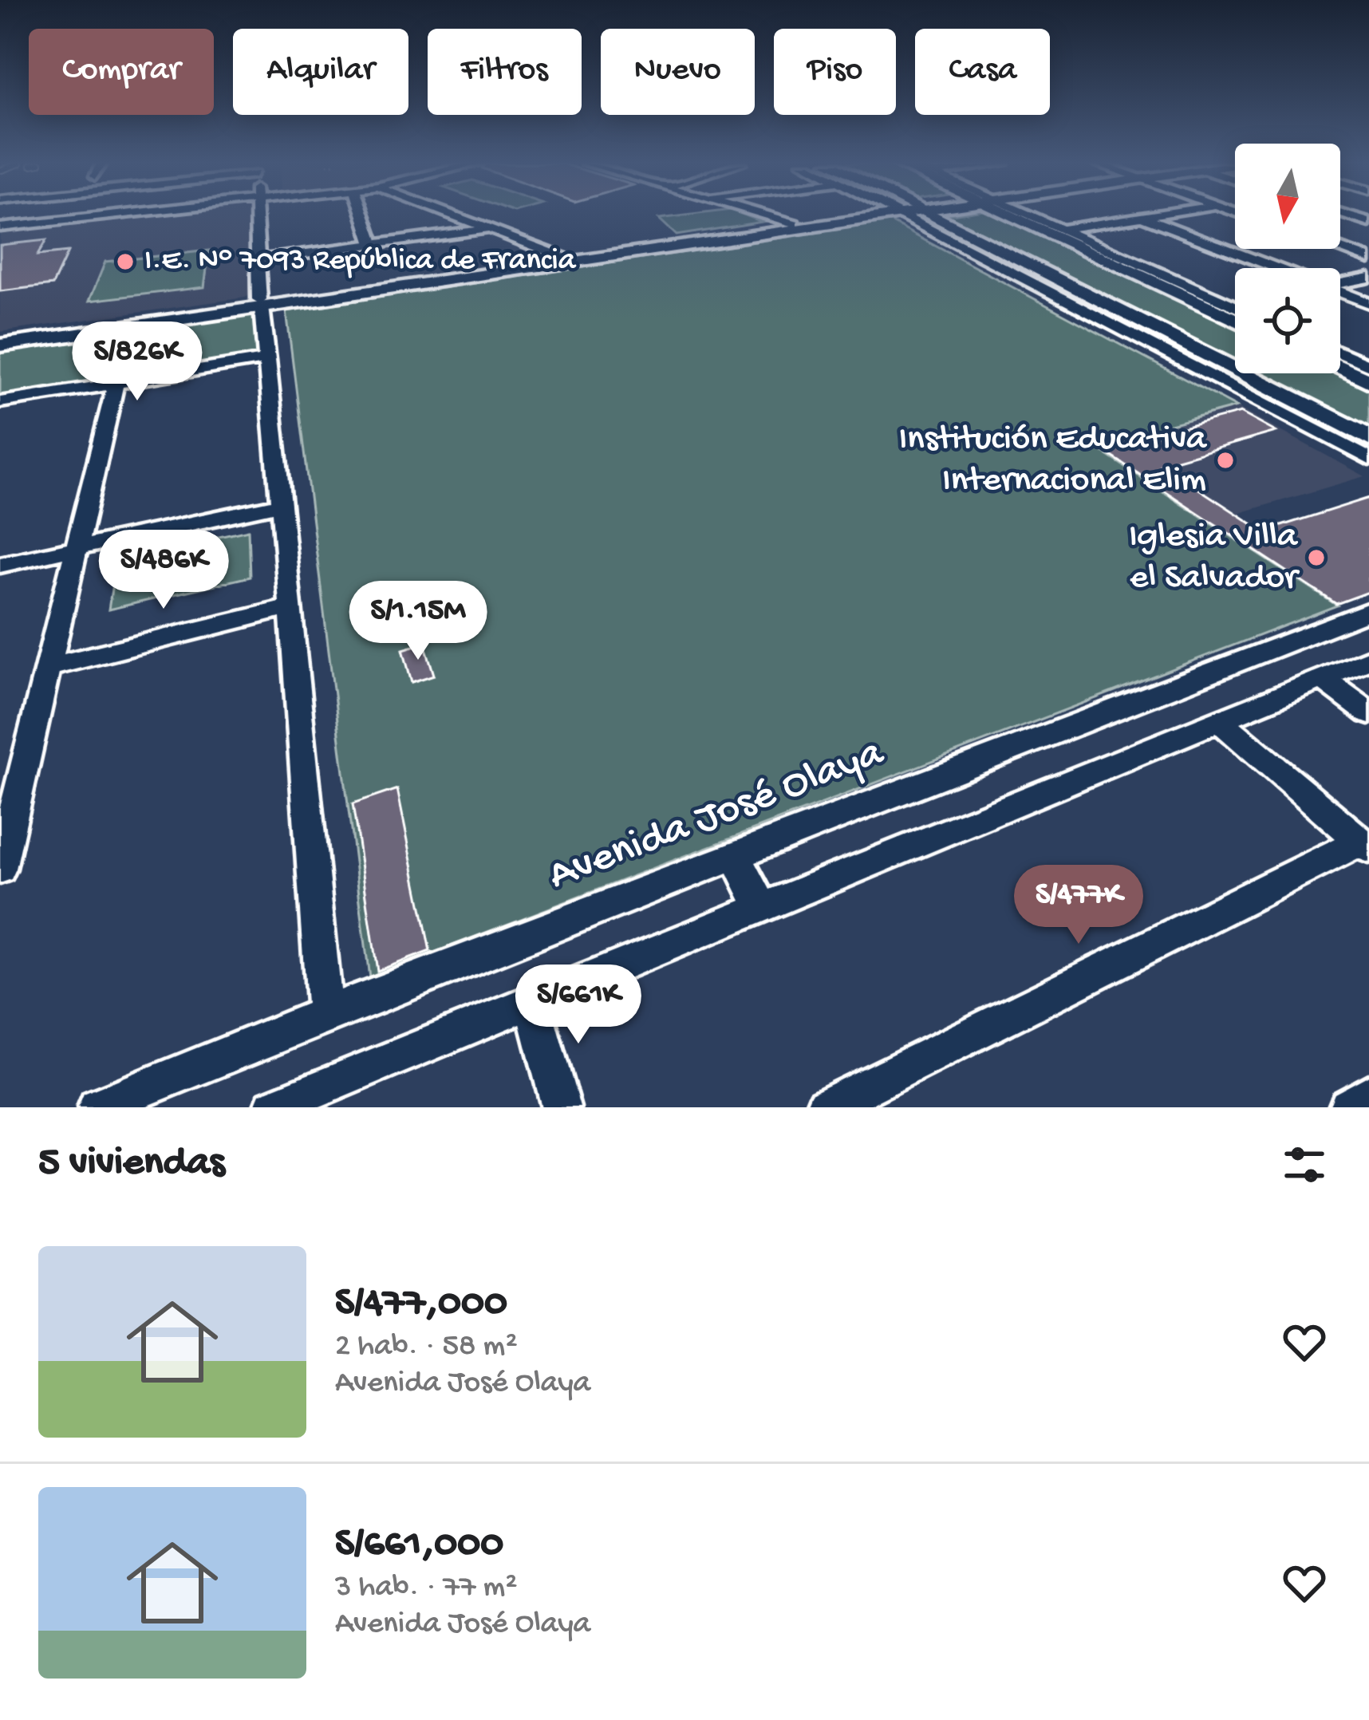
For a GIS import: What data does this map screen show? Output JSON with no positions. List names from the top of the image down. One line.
{"streets":{"street":["Avenida José Olaya"]},"places":["I.E. N° 7093 República de Francia","Institución Educativa Internacional Elim","Iglesia Villa el Salvador"],"north":"bottom","page":{"chip":["Comprar","Alquilar","Filtros","Nuevo","Piso","Casa"],"price":["S/826K","S/486K","S/1.15M","S/477K","S/661K"],"heading":"5 viviendas","list":[{"name":"S/477,000","note":"2 hab. · 58 m² · Avenida José Olaya"},{"name":"S/661,000","note":"3 hab. · 77 m² · Avenida José Olaya"}]}}
